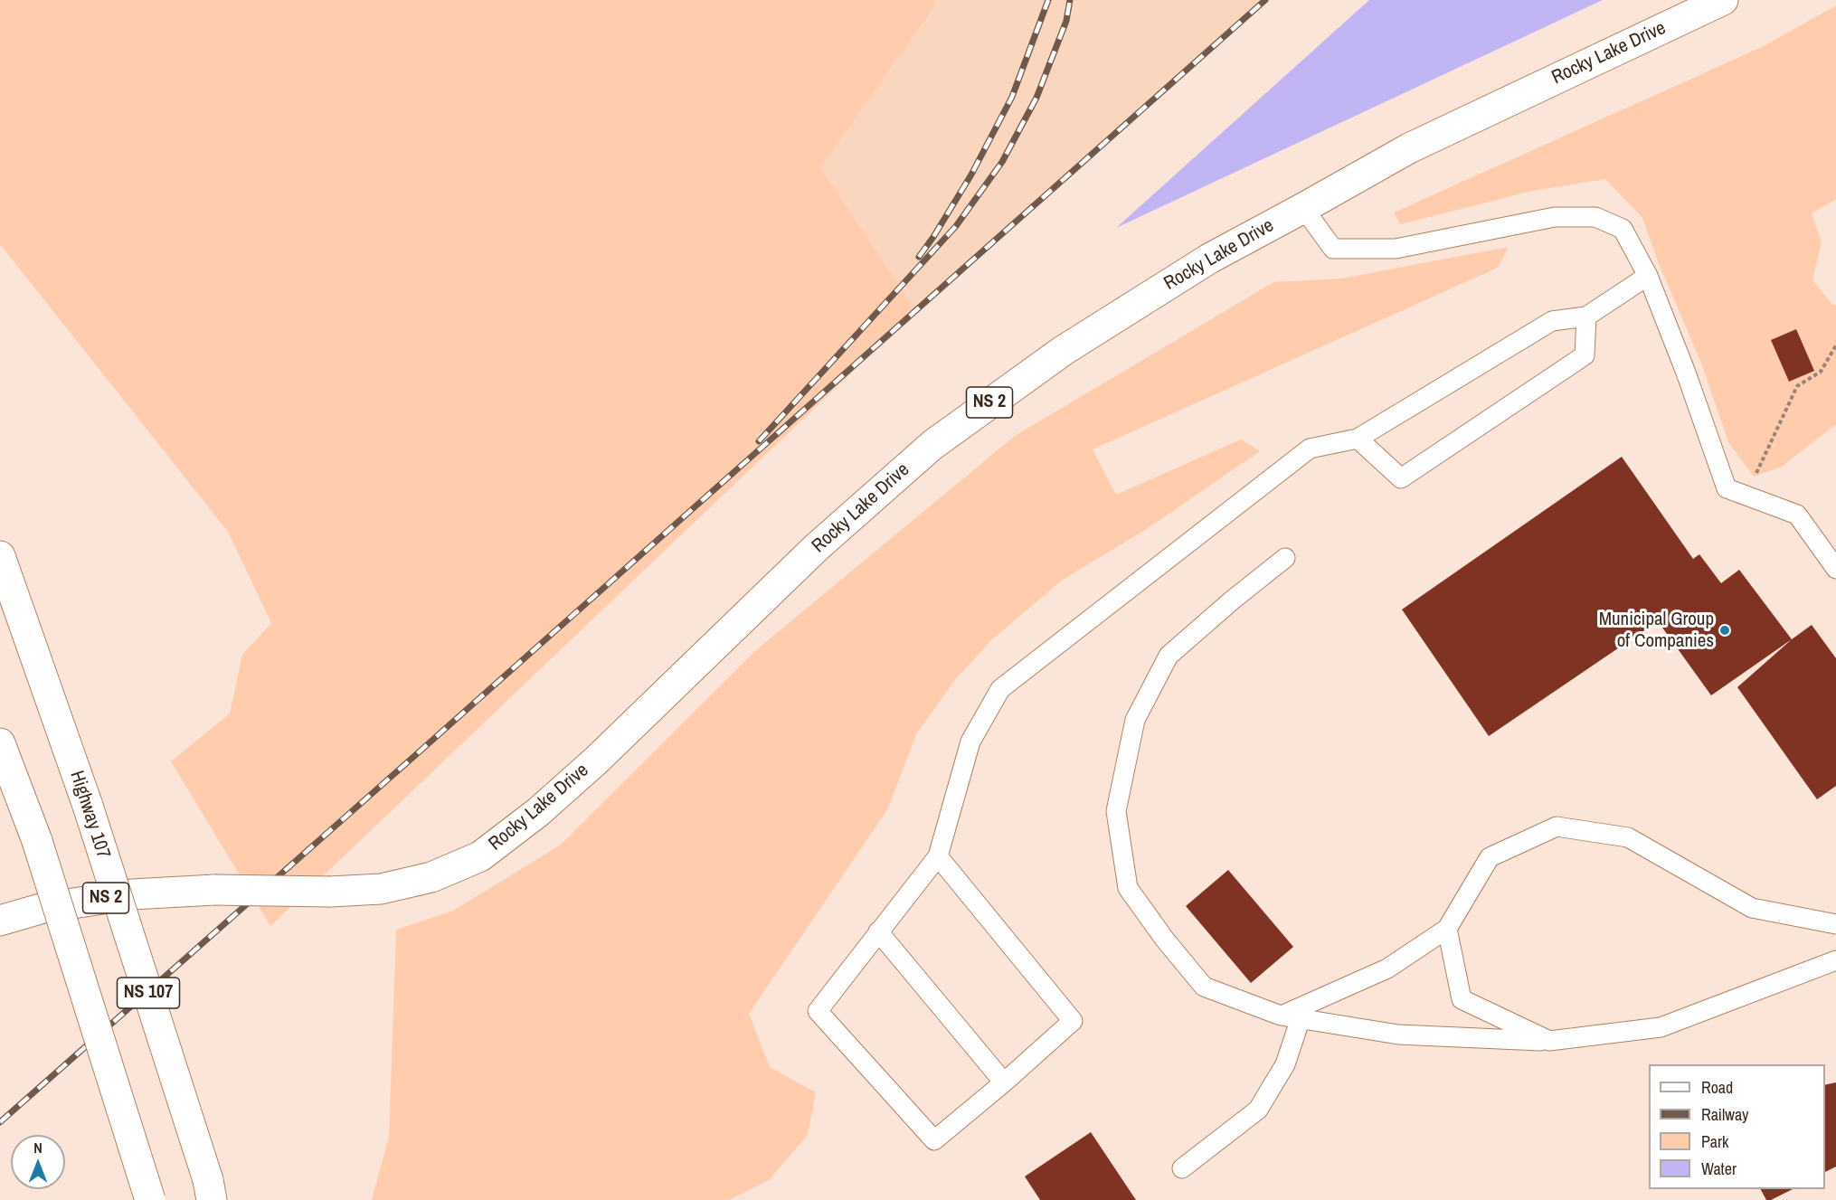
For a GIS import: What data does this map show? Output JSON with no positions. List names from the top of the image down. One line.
{"streets":{"main road":["Rocky Lake Drive","NS 2","Highway 107","NS 107"]},"places":["Municipal Group of Companies"],"legend":["Road","Railway","Park","Water"],"north":"top"}
